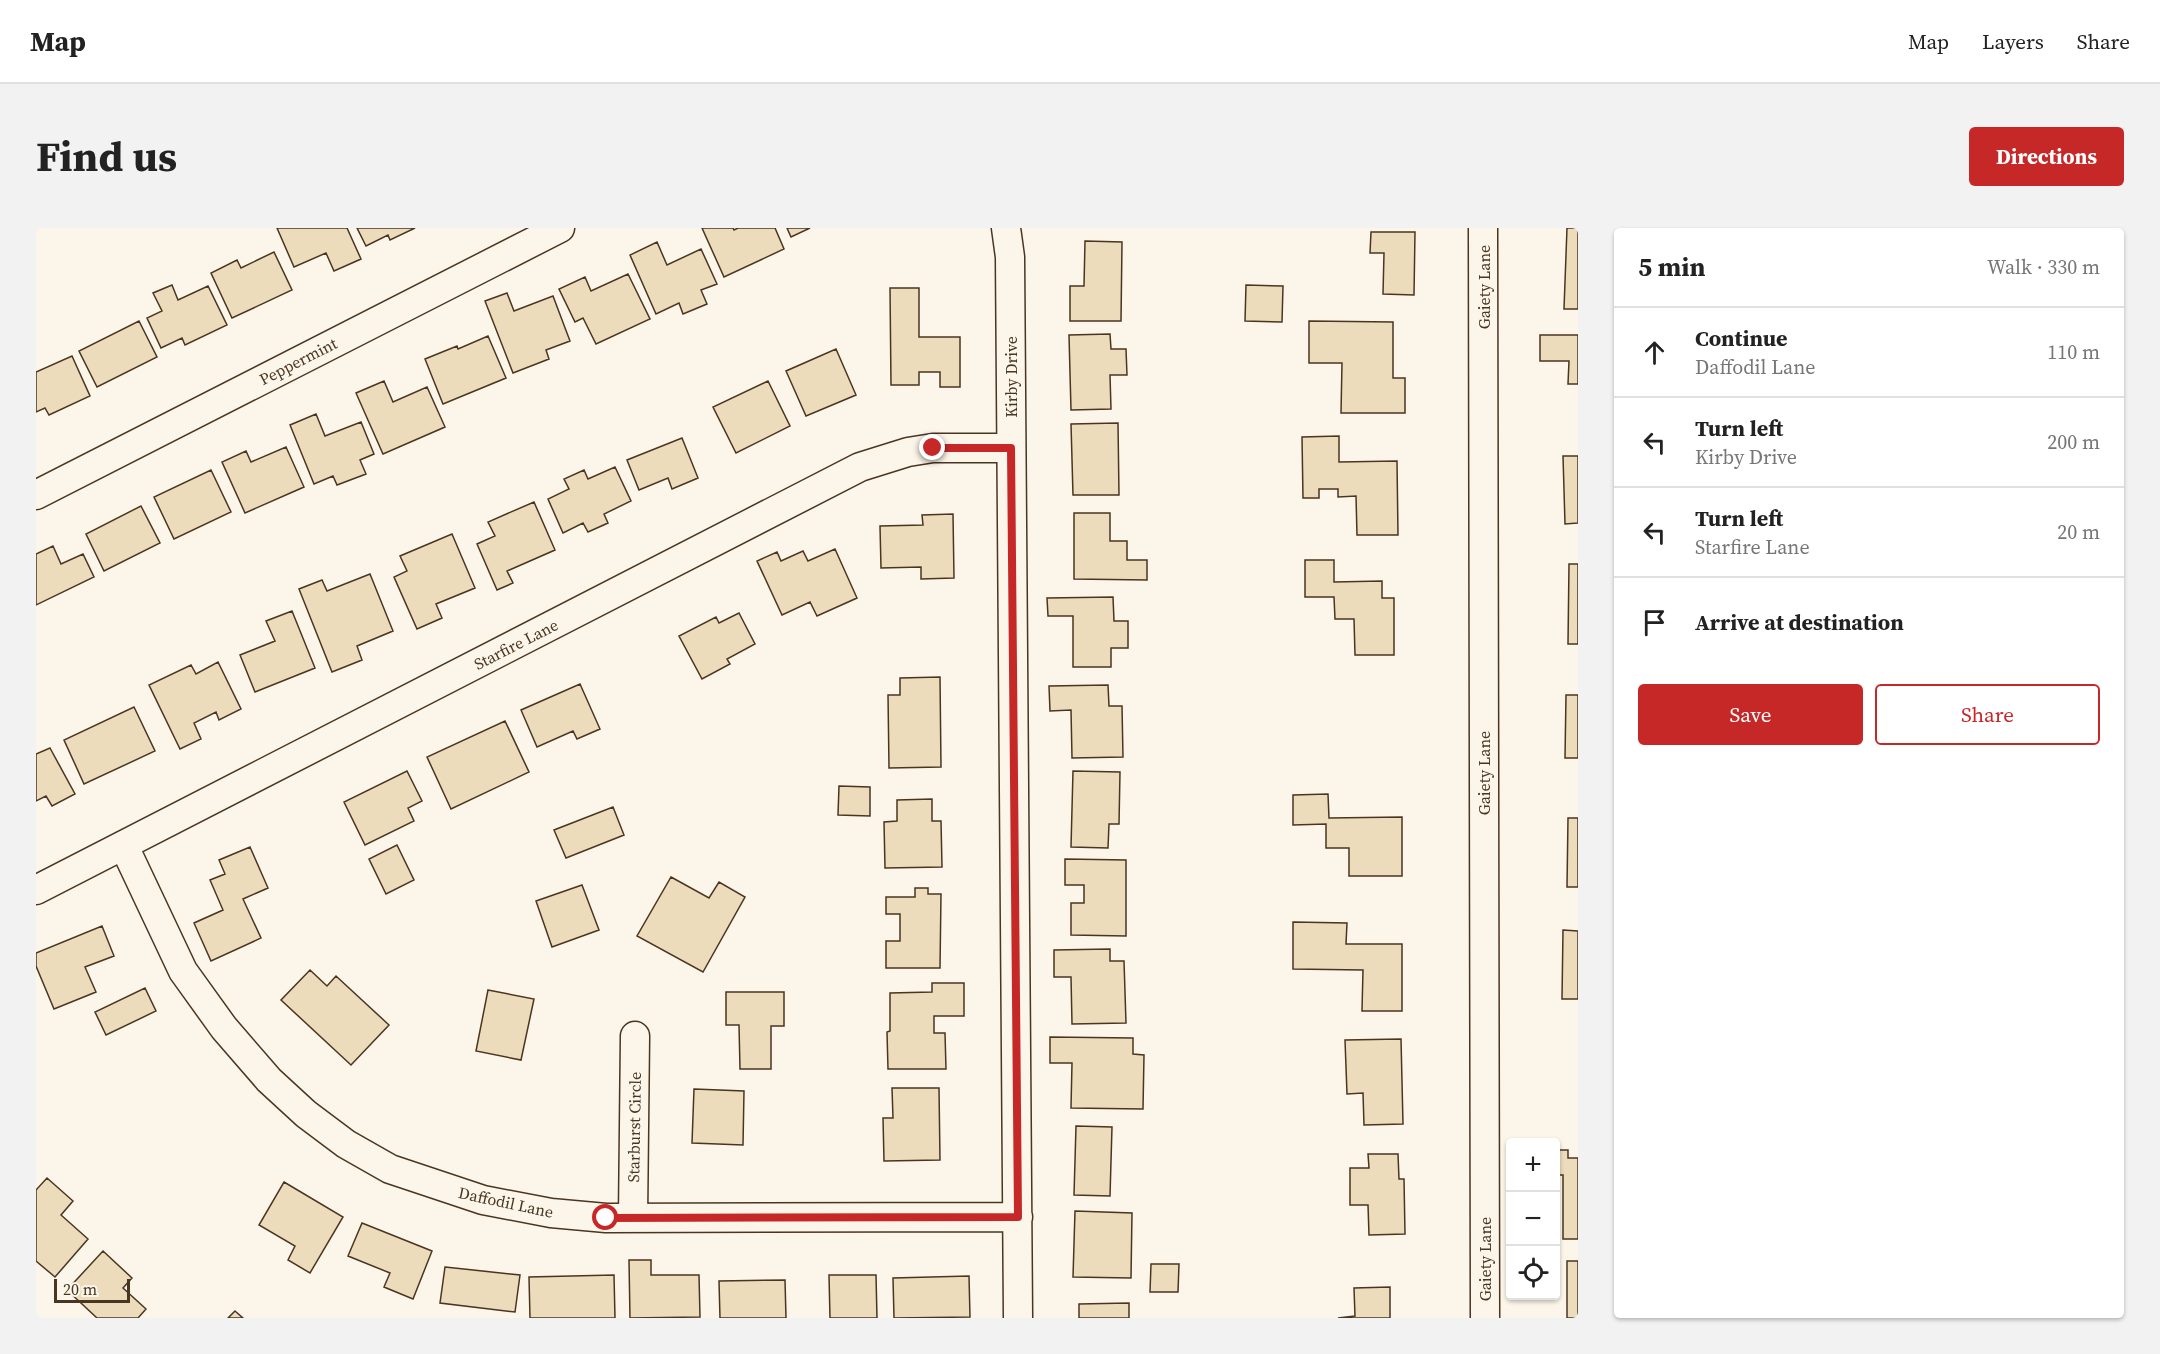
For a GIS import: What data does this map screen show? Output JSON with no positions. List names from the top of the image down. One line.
{"streets":{"street":["Gaiety Lane","Peppermint","Kirby Drive","Starfire Lane","Starburst Circle","Daffodil Lane"]},"crossings":[["Kirby Drive","Starfire Lane"],["Kirby Drive","Daffodil Lane"],["Starfire Lane","Daffodil Lane"],["Starburst Circle","Daffodil Lane"]],"scale_bar":"20 m","page":{"header":"Map","nav":["Map","Layers","Share"],"title":"Find us","buttons":["Directions",["Save","Share"]],"heading":["5 min","Walk · 330 m"],"list":[["Continue","Daffodil Lane","110 m"],["Turn left","Kirby Drive","200 m"],["Turn left","Starfire Lane","20 m"],"Arrive at destination"],"map_buttons":["+","−"],"scale":"20 m"}}
